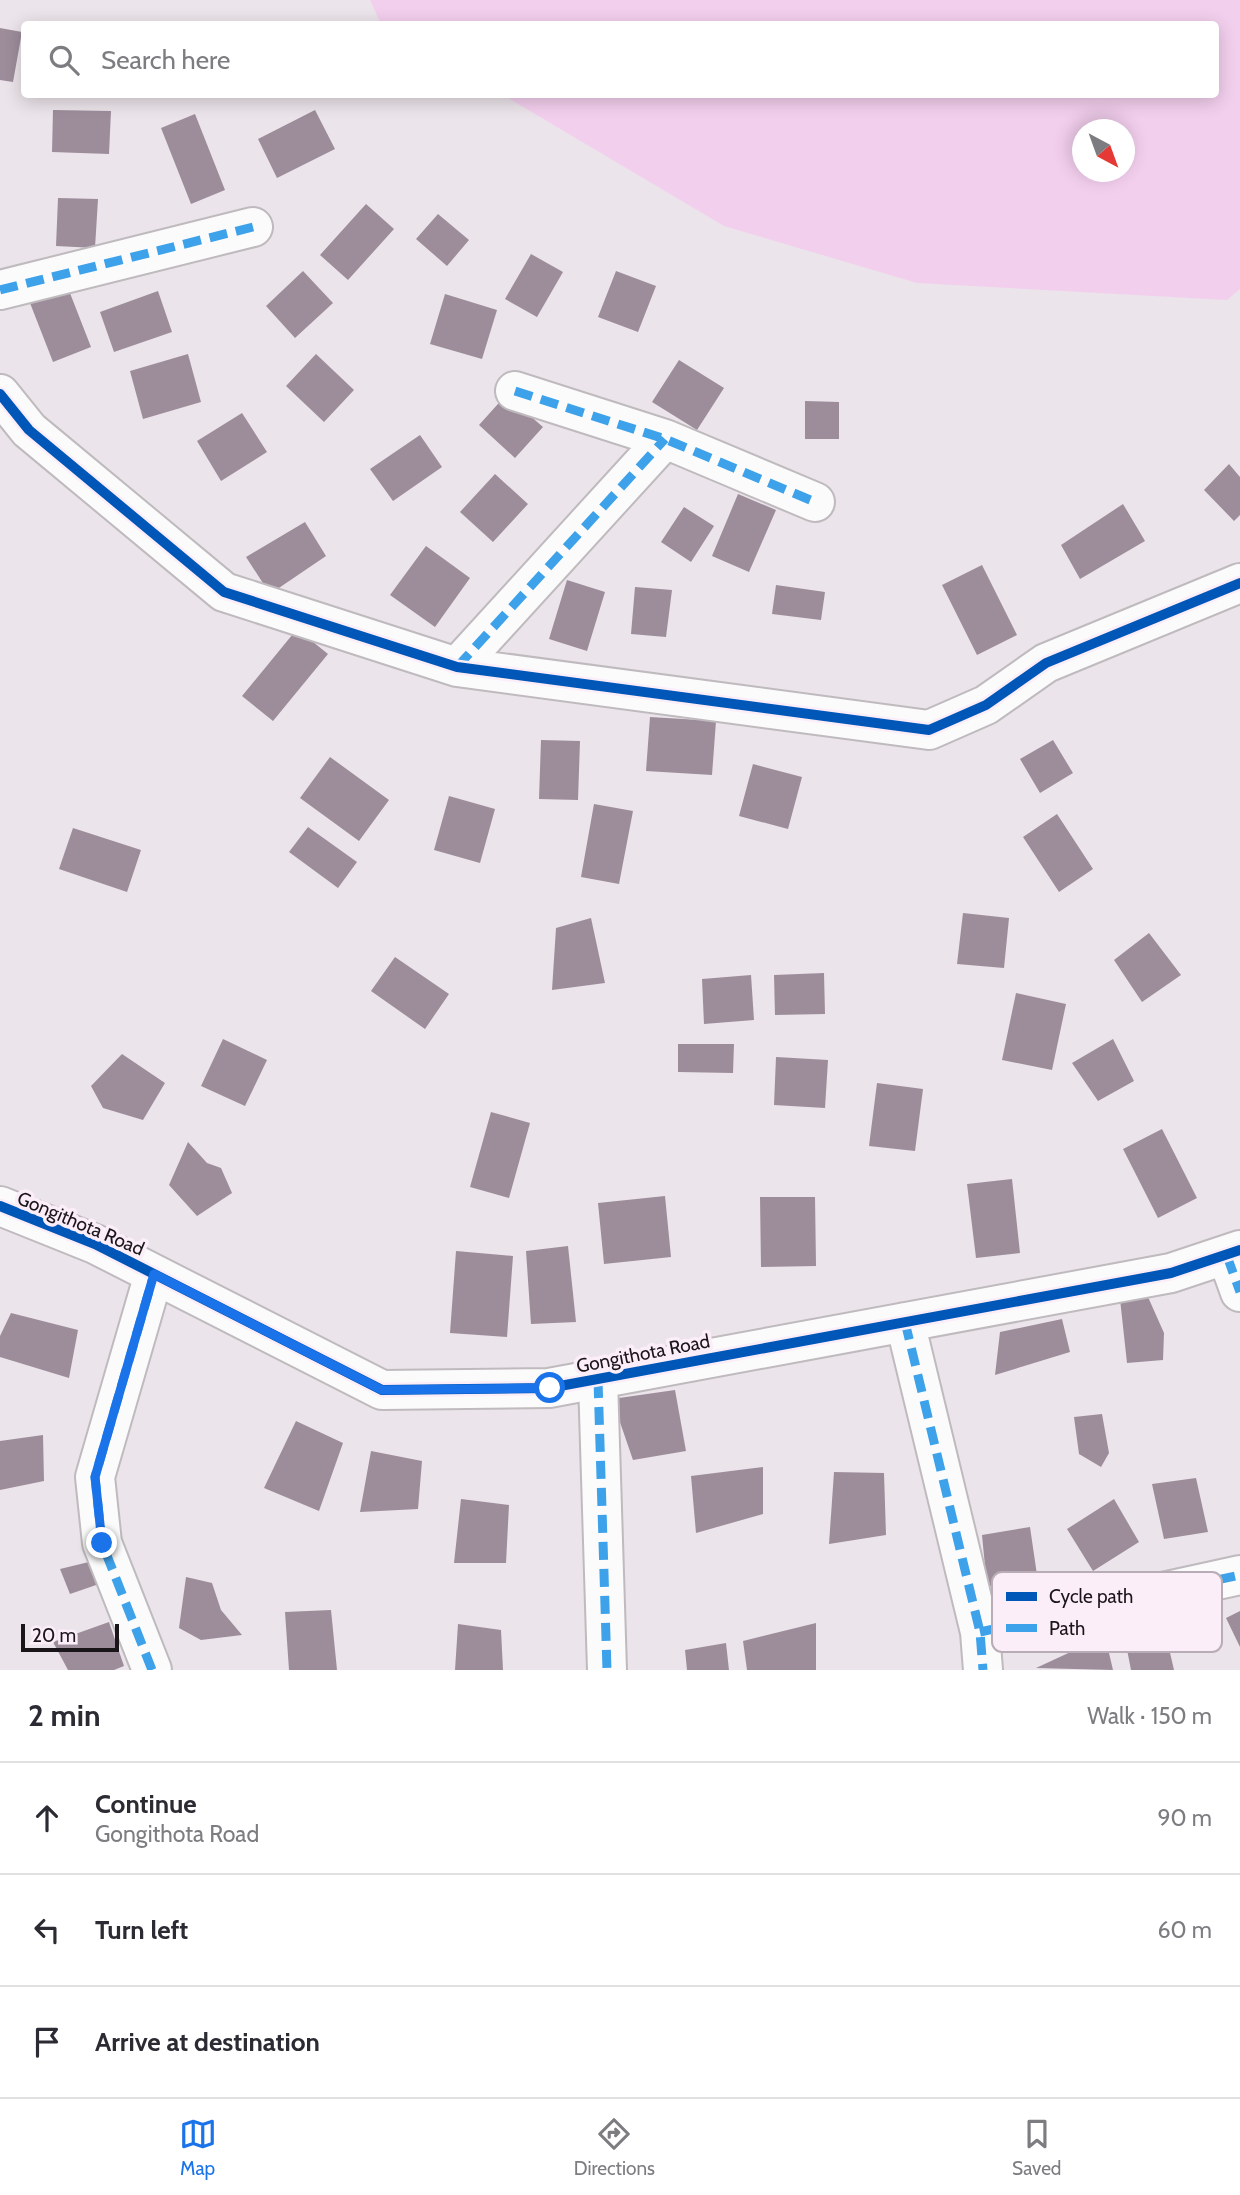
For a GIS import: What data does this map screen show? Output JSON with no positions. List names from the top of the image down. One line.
{"streets":{"street":["Gongithota Road"]},"legend":["Cycle path","Path"],"scale_bar":"20 m","north":"bottom right","page":{"search":"Search here","scale":"20 m","heading":["2 min","Walk · 150 m"],"list":[["Continue","Gongithota Road","90 m"],["Turn left","60 m"],"Arrive at destination"],"nav":["Map","Directions","Saved"]}}
